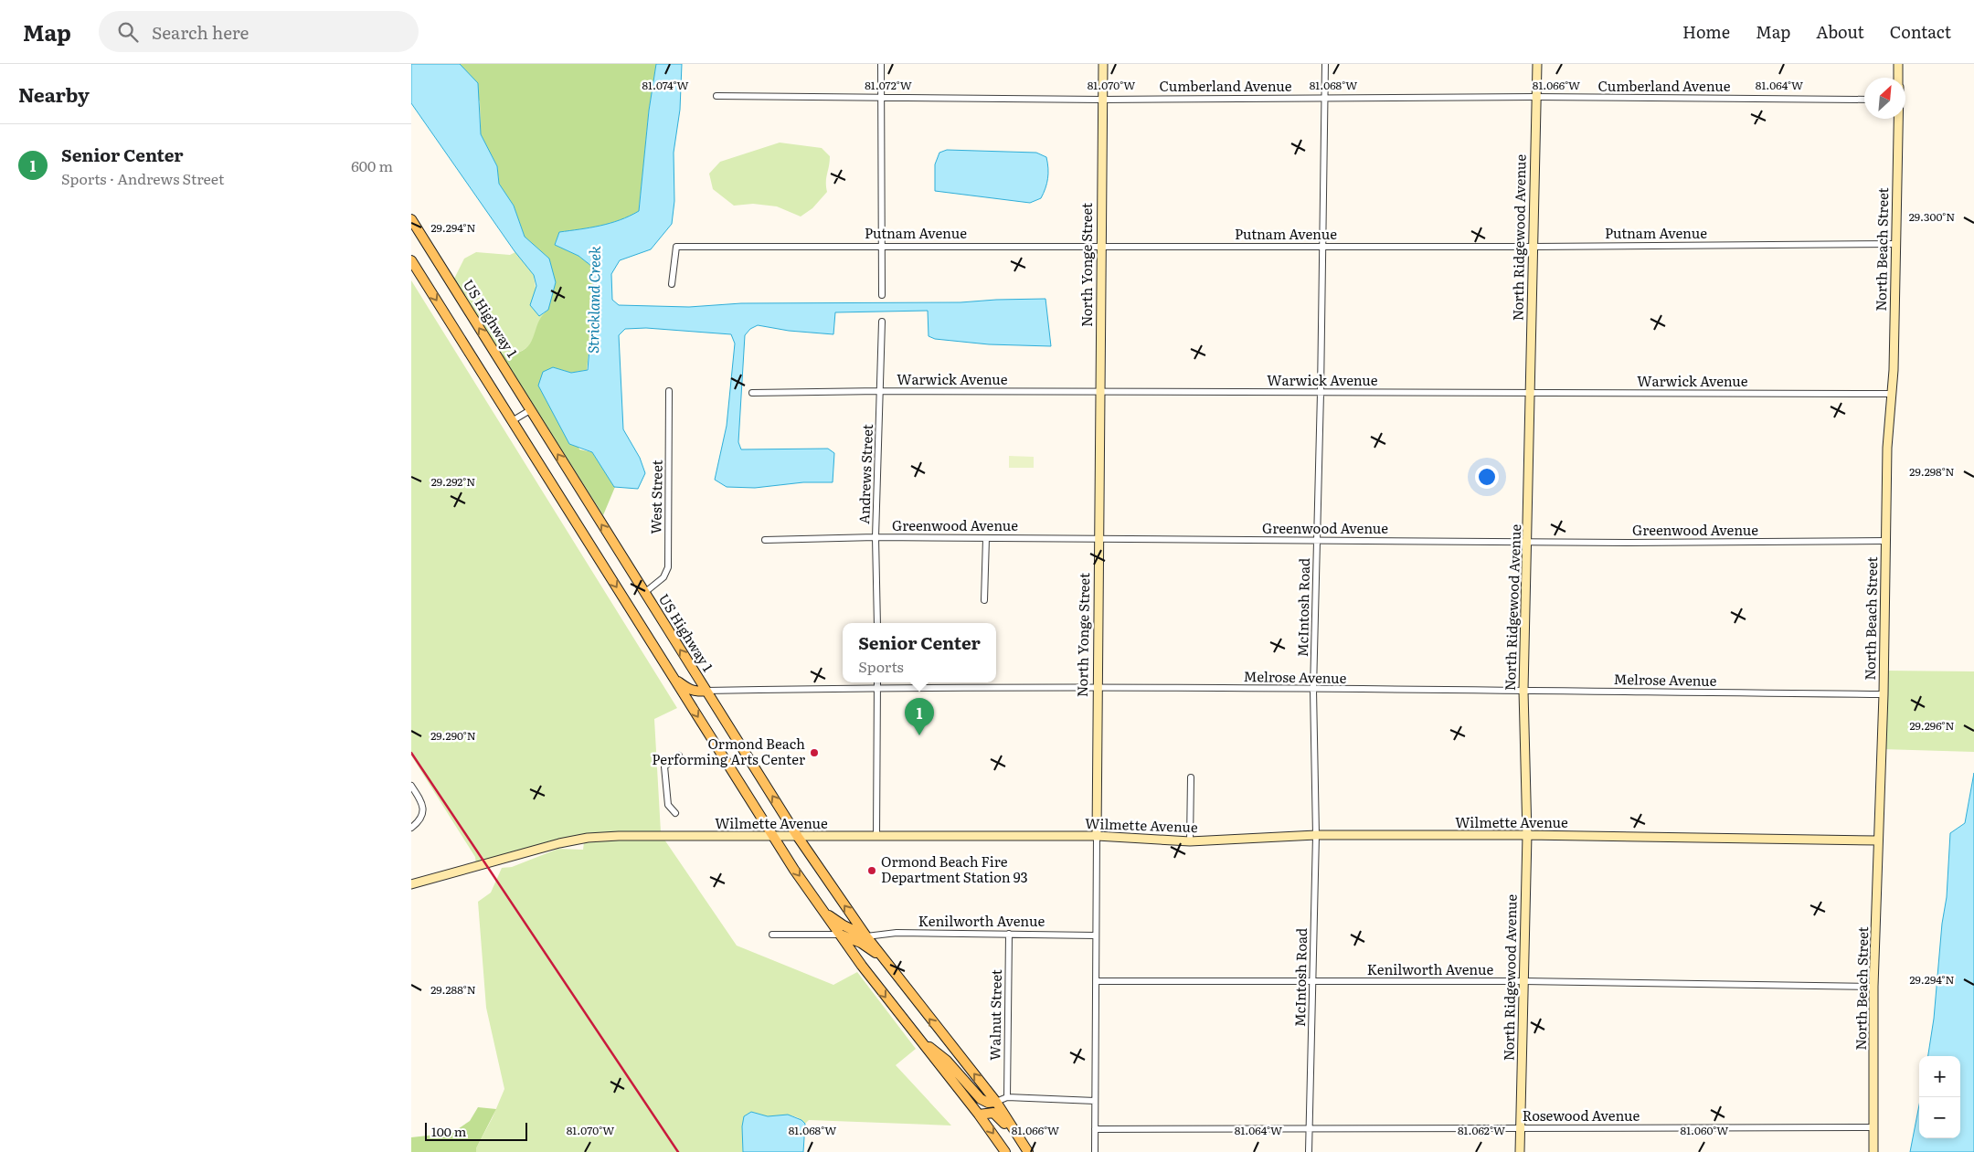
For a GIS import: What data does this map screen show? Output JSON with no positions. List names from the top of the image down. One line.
{"streets":{"main road":["US Highway 1"],"street":["Cumberland Avenue","Putnam Avenue","North Ridgewood Avenue","North Beach Street","North Yonge Street","Warwick Avenue","Andrews Street","West Street","Greenwood Avenue","McIntosh Road","Melrose Avenue","Wilmette Avenue","Kenilworth Avenue","Walnut Street","Rosewood Avenue"]},"crossings":[["Cumberland Avenue","North Ridgewood Avenue"],["Cumberland Avenue","North Yonge Street"],["Cumberland Avenue","McIntosh Road"],["Putnam Avenue","North Ridgewood Avenue"],["Putnam Avenue","North Beach Street"],["Putnam Avenue","North Yonge Street"],["Putnam Avenue","McIntosh Road"],["North Ridgewood Avenue","Warwick Avenue"],["North Ridgewood Avenue","Greenwood Avenue"],["North Ridgewood Avenue","Melrose Avenue"],["North Ridgewood Avenue","Wilmette Avenue"],["North Ridgewood Avenue","Kenilworth Avenue"],["North Ridgewood Avenue","Rosewood Avenue"],["North Beach Street","Warwick Avenue"],["North Beach Street","Greenwood Avenue"],["North Beach Street","Melrose Avenue"],["North Beach Street","Wilmette Avenue"],["North Beach Street","Kenilworth Avenue"],["North Beach Street","Rosewood Avenue"],["North Yonge Street","Warwick Avenue"],["North Yonge Street","Greenwood Avenue"],["North Yonge Street","Melrose Avenue"],["North Yonge Street","Wilmette Avenue"],["North Yonge Street","Kenilworth Avenue"],["North Yonge Street","Rosewood Avenue"],["US Highway 1","West Street"],["US Highway 1","Melrose Avenue"],["US Highway 1","Wilmette Avenue"],["US Highway 1","Kenilworth Avenue"],["Warwick Avenue","Andrews Street"],["Warwick Avenue","McIntosh Road"],["Andrews Street","Greenwood Avenue"],["Greenwood Avenue","McIntosh Road"],["McIntosh Road","Melrose Avenue"],["McIntosh Road","Wilmette Avenue"],["McIntosh Road","Kenilworth Avenue"],["McIntosh Road","Rosewood Avenue"],["Kenilworth Avenue","Walnut Street"]],"water":["Strickland Creek"],"places":["Ormond Beach Performing Arts Center","Ormond Beach Fire Department Station 93"],"scale_bar":"100 m","north":"top right","page":{"header":"Map","search":"Search here","nav":["Home","Map","About","Contact"],"heading":"Nearby","list":[{"mark":"1","name":"Senior Center","note":"Sports · Andrews Street","value":"600 m"}],"popup":["Senior Center","Sports"],"pins":"1","map_buttons":["+","−"],"scale":"100 m"},"coordinates":["81.074°W","81.072°W","81.070°W","81.068°W","81.066°W","81.064°W","29.300°N","29.294°N","29.298°N","29.292°N","29.296°N","29.290°N","29.288°N","81.062°W","81.060°W"]}
